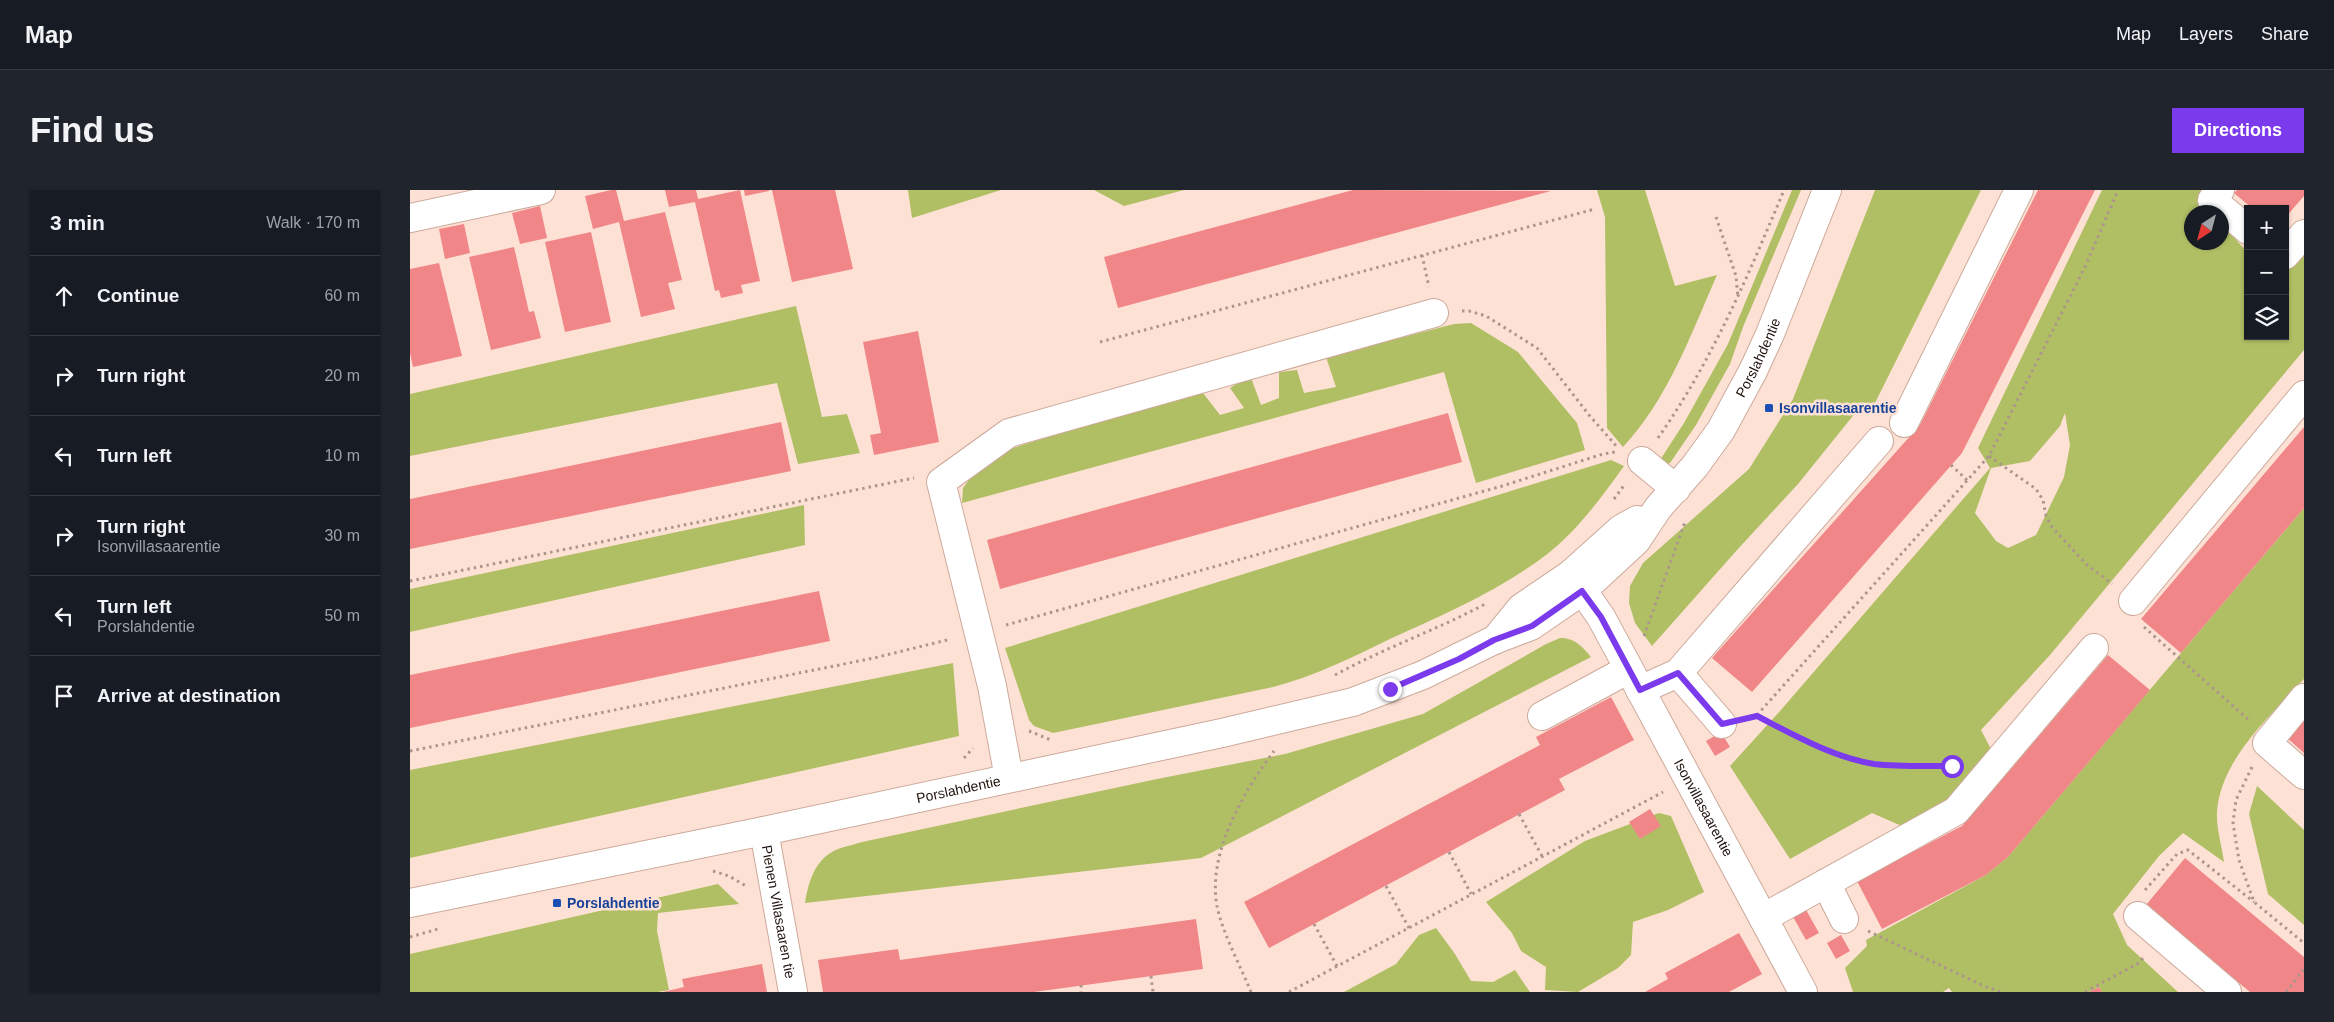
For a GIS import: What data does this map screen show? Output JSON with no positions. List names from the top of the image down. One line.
{"streets":{"street":["Porslahdentie","Isonvillasaarentie","Pienen Villasaaren tie"]},"crossings":[["Porslahdentie","Isonvillasaarentie"],["Porslahdentie","Pienen Villasaaren tie"]],"places":{"transit":["Isonvillasaarentie","Porslahdentie"]},"north":"bottom left","page":{"header":"Map","nav":["Map","Layers","Share"],"buttons":"Directions","title":"Find us","heading":["3 min","Walk · 170 m"],"map_buttons":["+","−"],"list":[["Continue","60 m"],["Turn right","20 m"],["Turn left","10 m"],["Turn right","Isonvillasaarentie","30 m"],["Turn left","Porslahdentie","50 m"],"Arrive at destination"]}}
